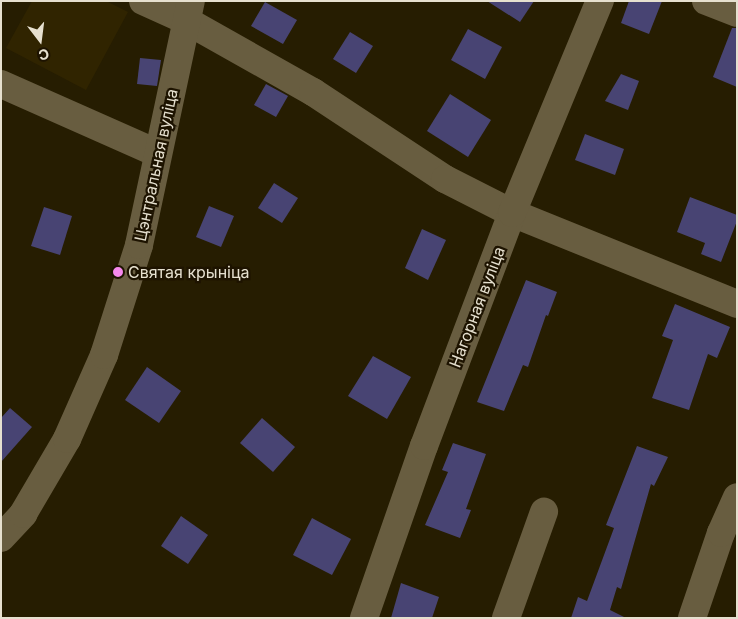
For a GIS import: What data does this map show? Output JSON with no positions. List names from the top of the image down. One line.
{"streets":{"street":["Цэнтральная вуліца","Нагорная вуліца"]},"places":["Святая крыніца"],"north":"bottom"}
